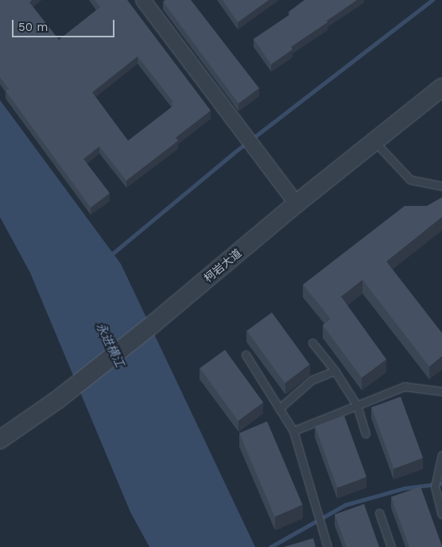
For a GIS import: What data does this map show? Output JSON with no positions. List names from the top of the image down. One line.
{"streets":{"street":["柯岩大道"]},"water":["永进横江"],"scale_bar":"50 m"}
